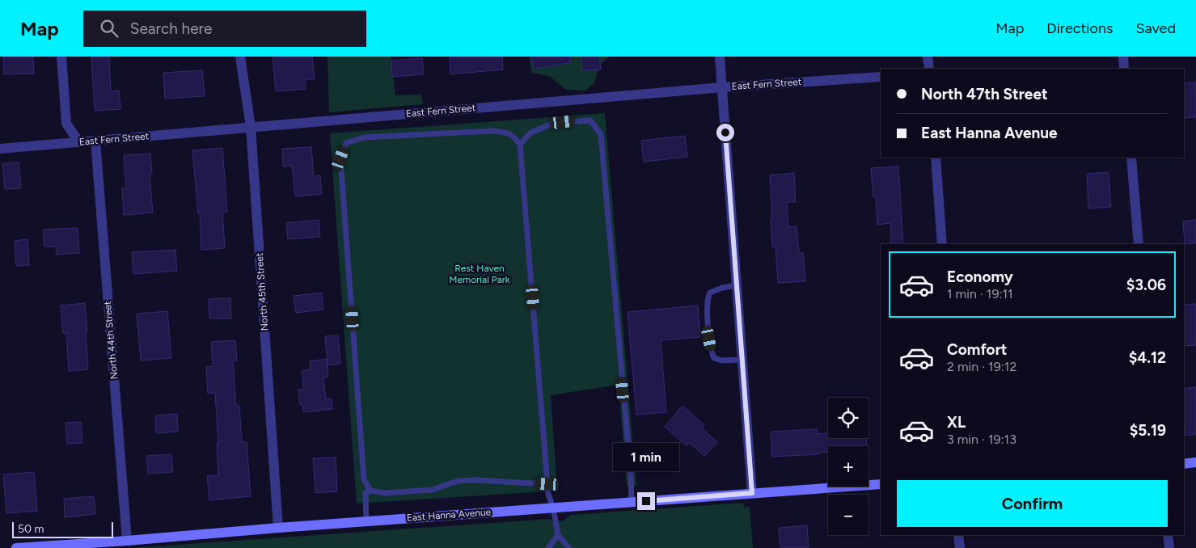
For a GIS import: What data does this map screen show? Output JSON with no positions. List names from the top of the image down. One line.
{"streets":{"street":["East Fern Street","North 45th Street","North 44th Street","East Hanna Avenue"]},"crossings":[["East Fern Street","North 45th Street"],["East Fern Street","North 44th Street"],["North 45th Street","East Hanna Avenue"],["North 44th Street","East Hanna Avenue"]],"parks":["Rest Haven Memorial Park"],"scale_bar":"50 m","page":{"header":"Map","search":"Search here","nav":["Map","Directions","Saved"],"banner":["North 47th Street","East Hanna Avenue"],"list":[{"name":"Economy","note":"1 min · 19:11","value":"$3.06"},{"name":"Comfort","note":"2 min · 19:12","value":"$4.12"},{"name":"XL","note":"3 min · 19:13","value":"$5.19"}],"map_buttons":["+","−"],"bubble":"1 min","buttons":"Confirm","scale":"50 m"}}
